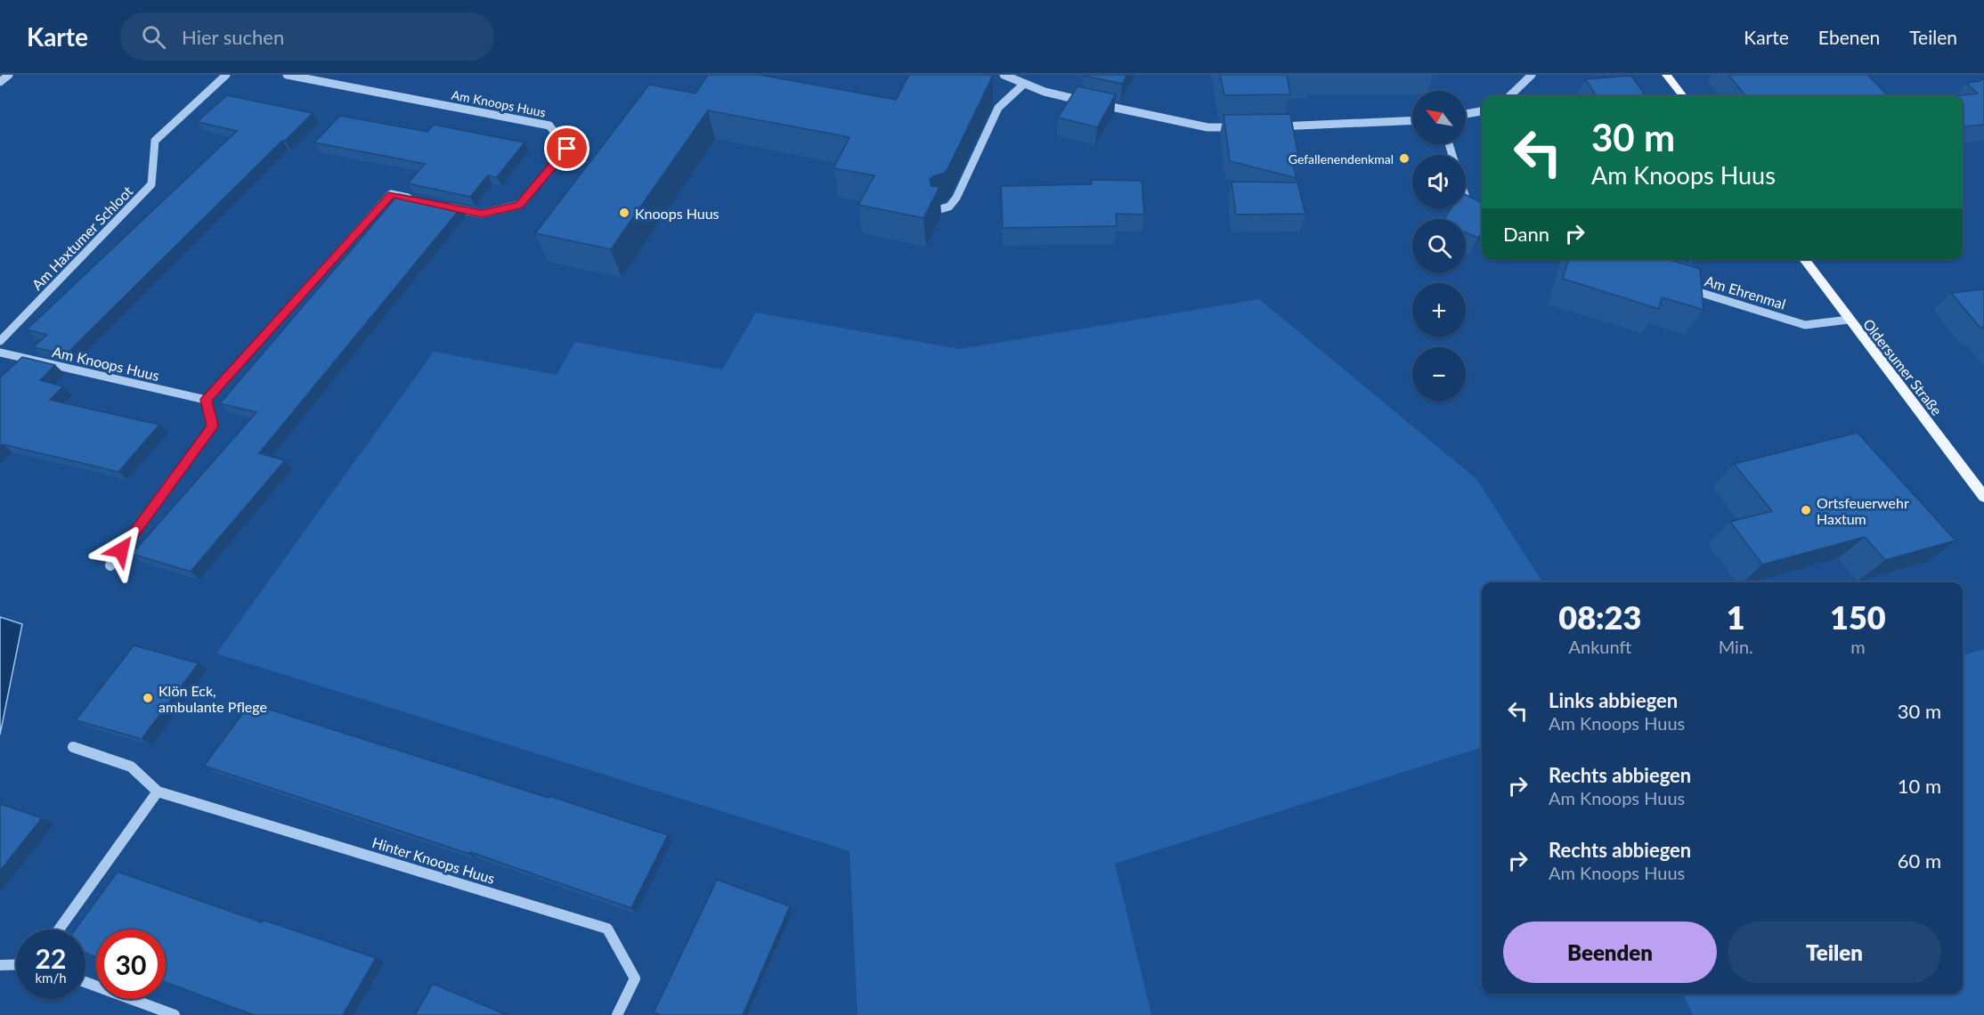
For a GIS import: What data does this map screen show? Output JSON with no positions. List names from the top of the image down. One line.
{"streets":{"main road":["Oldersumer Straße"],"street":["Am Knoops Huus","Am Haxtumer Schloot","Am Ehrenmal","Hinter Knoops Huus"]},"crossings":[["Am Ehrenmal","Oldersumer Straße"]],"places":["Gefallenendenkmal","Knoops Huus","Ortsfeuerwehr Haxtum","Klön Eck, ambulante Pflege"],"north":"top left","page":{"header":"Karte","search":"Hier suchen","nav":["Karte","Ebenen","Teilen"],"map_buttons":["+","−"],"turn":["30 m","Am Knoops Huus"],"then":"Dann","eta":["08:23","Ankunft","1","Min.","150","m"],"list":[{"name":"Links abbiegen","note":"Am Knoops Huus","value":"30 m"},{"name":"Rechts abbiegen","note":"Am Knoops Huus","value":"10 m"},{"name":"Rechts abbiegen","note":"Am Knoops Huus","value":"60 m"}],"buttons":["Beenden","Teilen"],"speed":"22 km/h","limit":"30"}}
